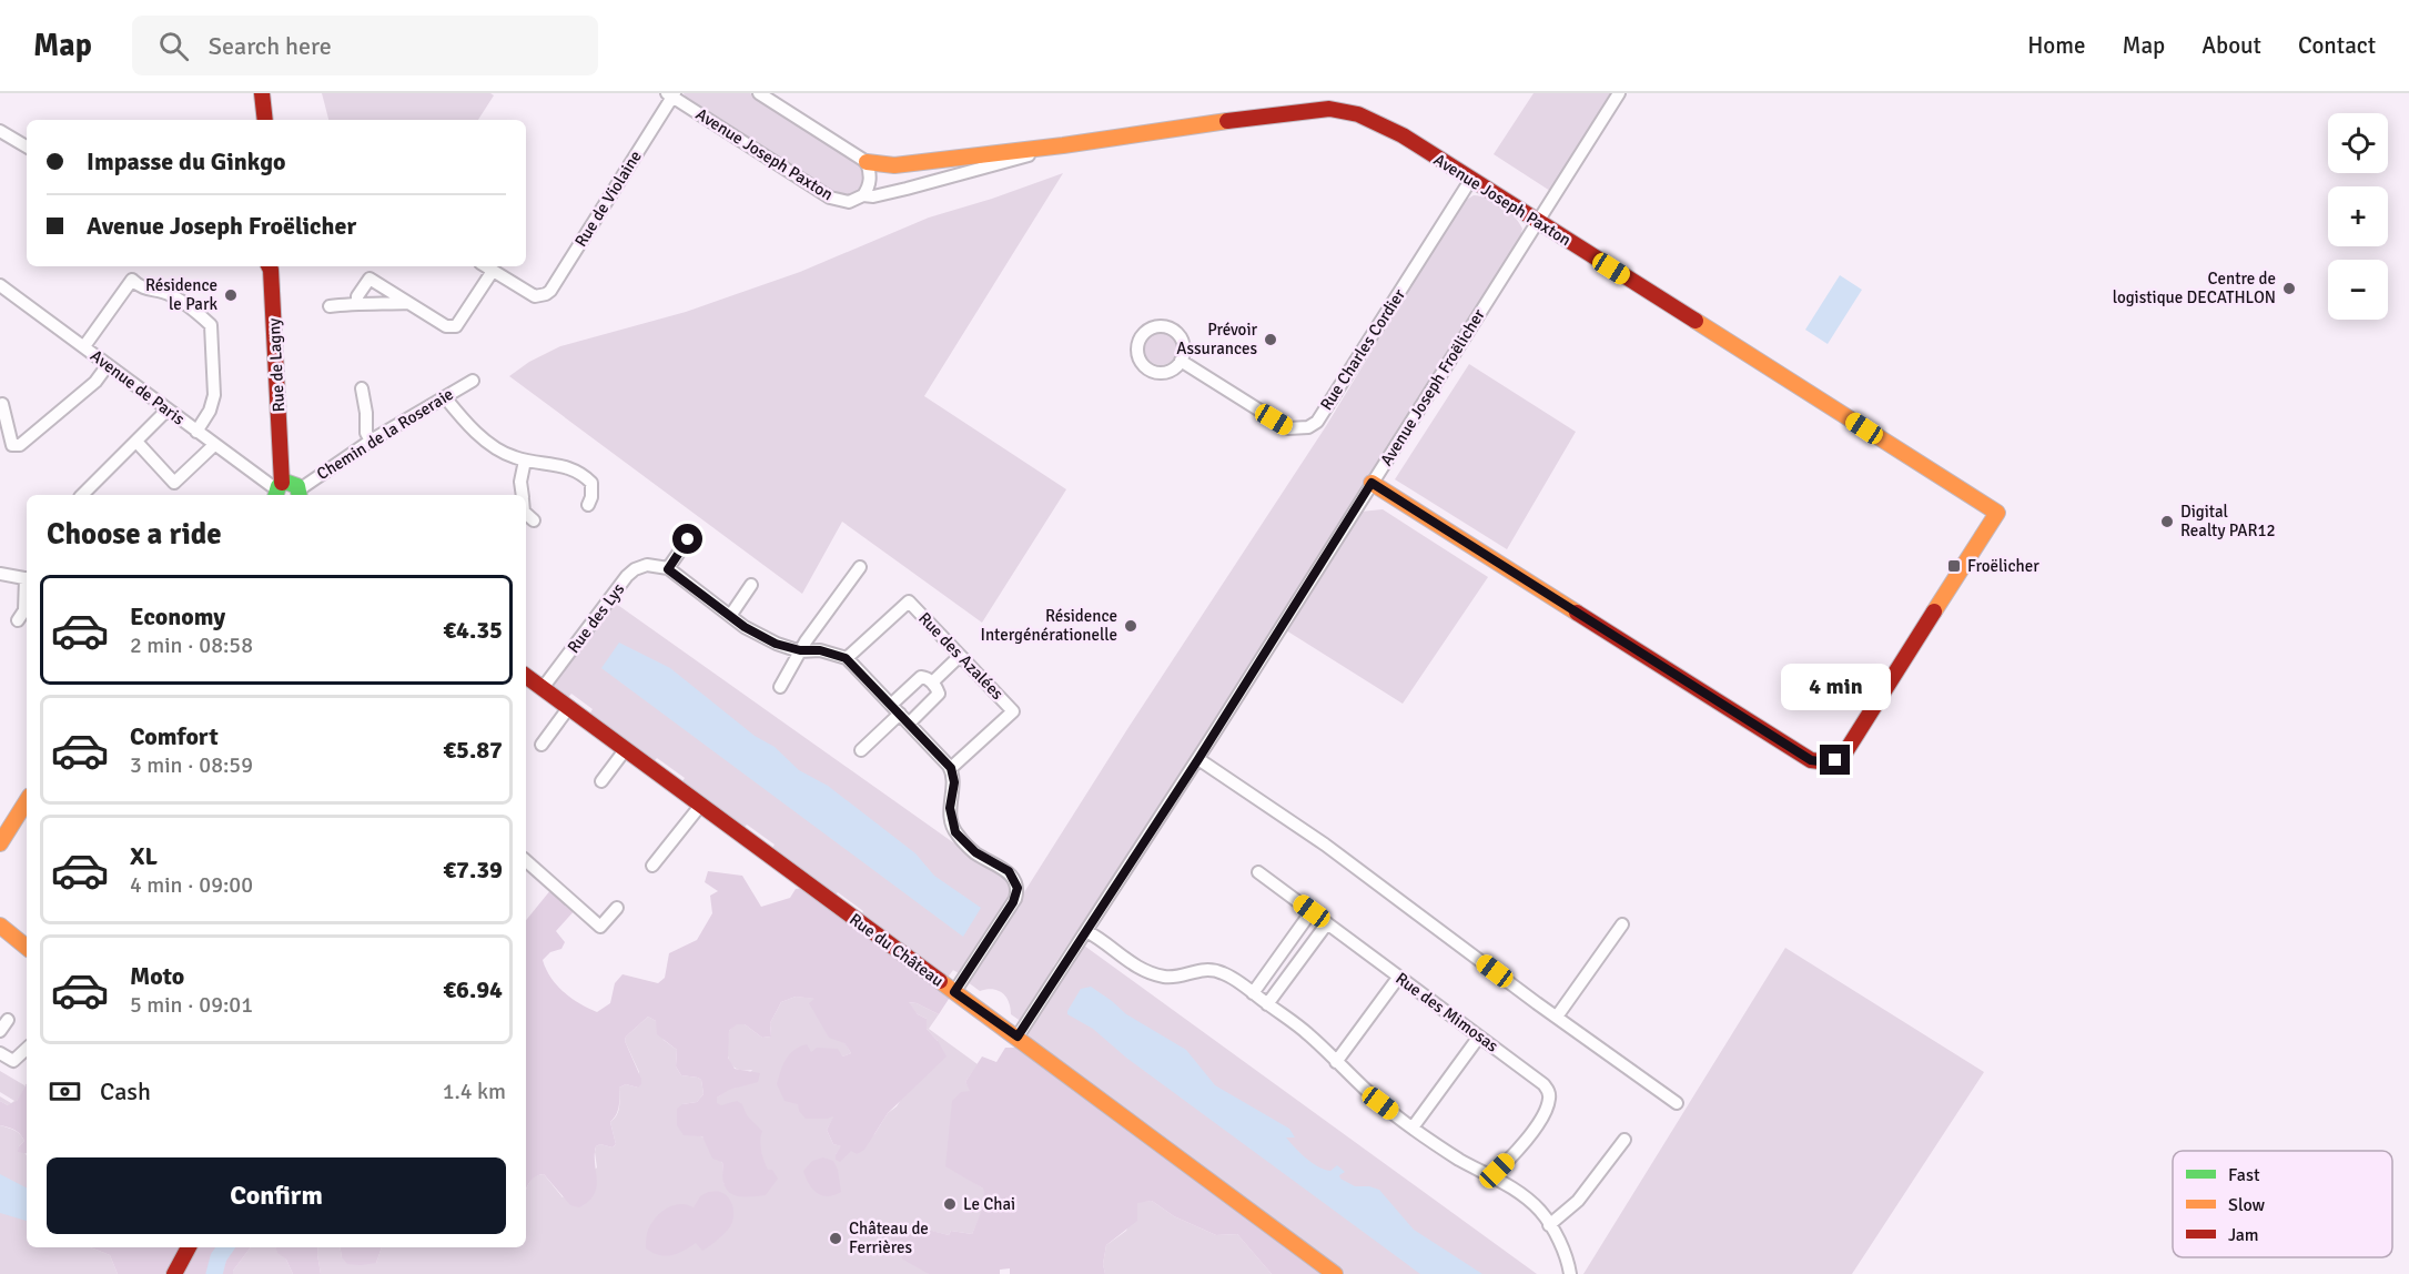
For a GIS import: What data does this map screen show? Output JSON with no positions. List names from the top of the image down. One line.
{"streets":{"street":["Avenue Joseph Paxton","Rue de Violaine","Rue Charles Cordier","Rue de Lagny","Avenue de Paris","Avenue Joseph Froëlicher","Chemin de la Roseraie","Rue des Lys","Rue des Azalées","Rue du Château","Rue des Mimosas"]},"crossings":[["Avenue Joseph Paxton","Rue de Violaine"],["Avenue Joseph Paxton","Rue Charles Cordier"],["Avenue Joseph Paxton","Avenue Joseph Froëlicher"],["Rue de Lagny","Avenue de Paris"],["Rue des Lys","Rue du Château"]],"places":{"other":["Centre de logistique DECATHLON","Résidence le Park","Prévoir Assurances","Digital Realty PAR12","Résidence Intergénérationelle","Le Chai","Château de Ferrières"],"transit":["Froëlicher"]},"legend":["Fast","Slow","Jam"],"page":{"header":"Map","search":"Search here","nav":["Home","Map","About","Contact"],"map_buttons":["+","−"],"banner":["Impasse du Ginkgo","Avenue Joseph Froëlicher"],"heading":"Choose a ride","list":[{"name":"Economy","note":"2 min · 08:58","value":"€4.35"},{"name":"Comfort","note":"3 min · 08:59","value":"€5.87"},{"name":"XL","note":"4 min · 09:00","value":"€7.39"},{"name":"Moto","note":"5 min · 09:01","value":"€6.94"}],"bubble":"4 min","pay":["Cash","1.4 km"],"buttons":"Confirm"}}
